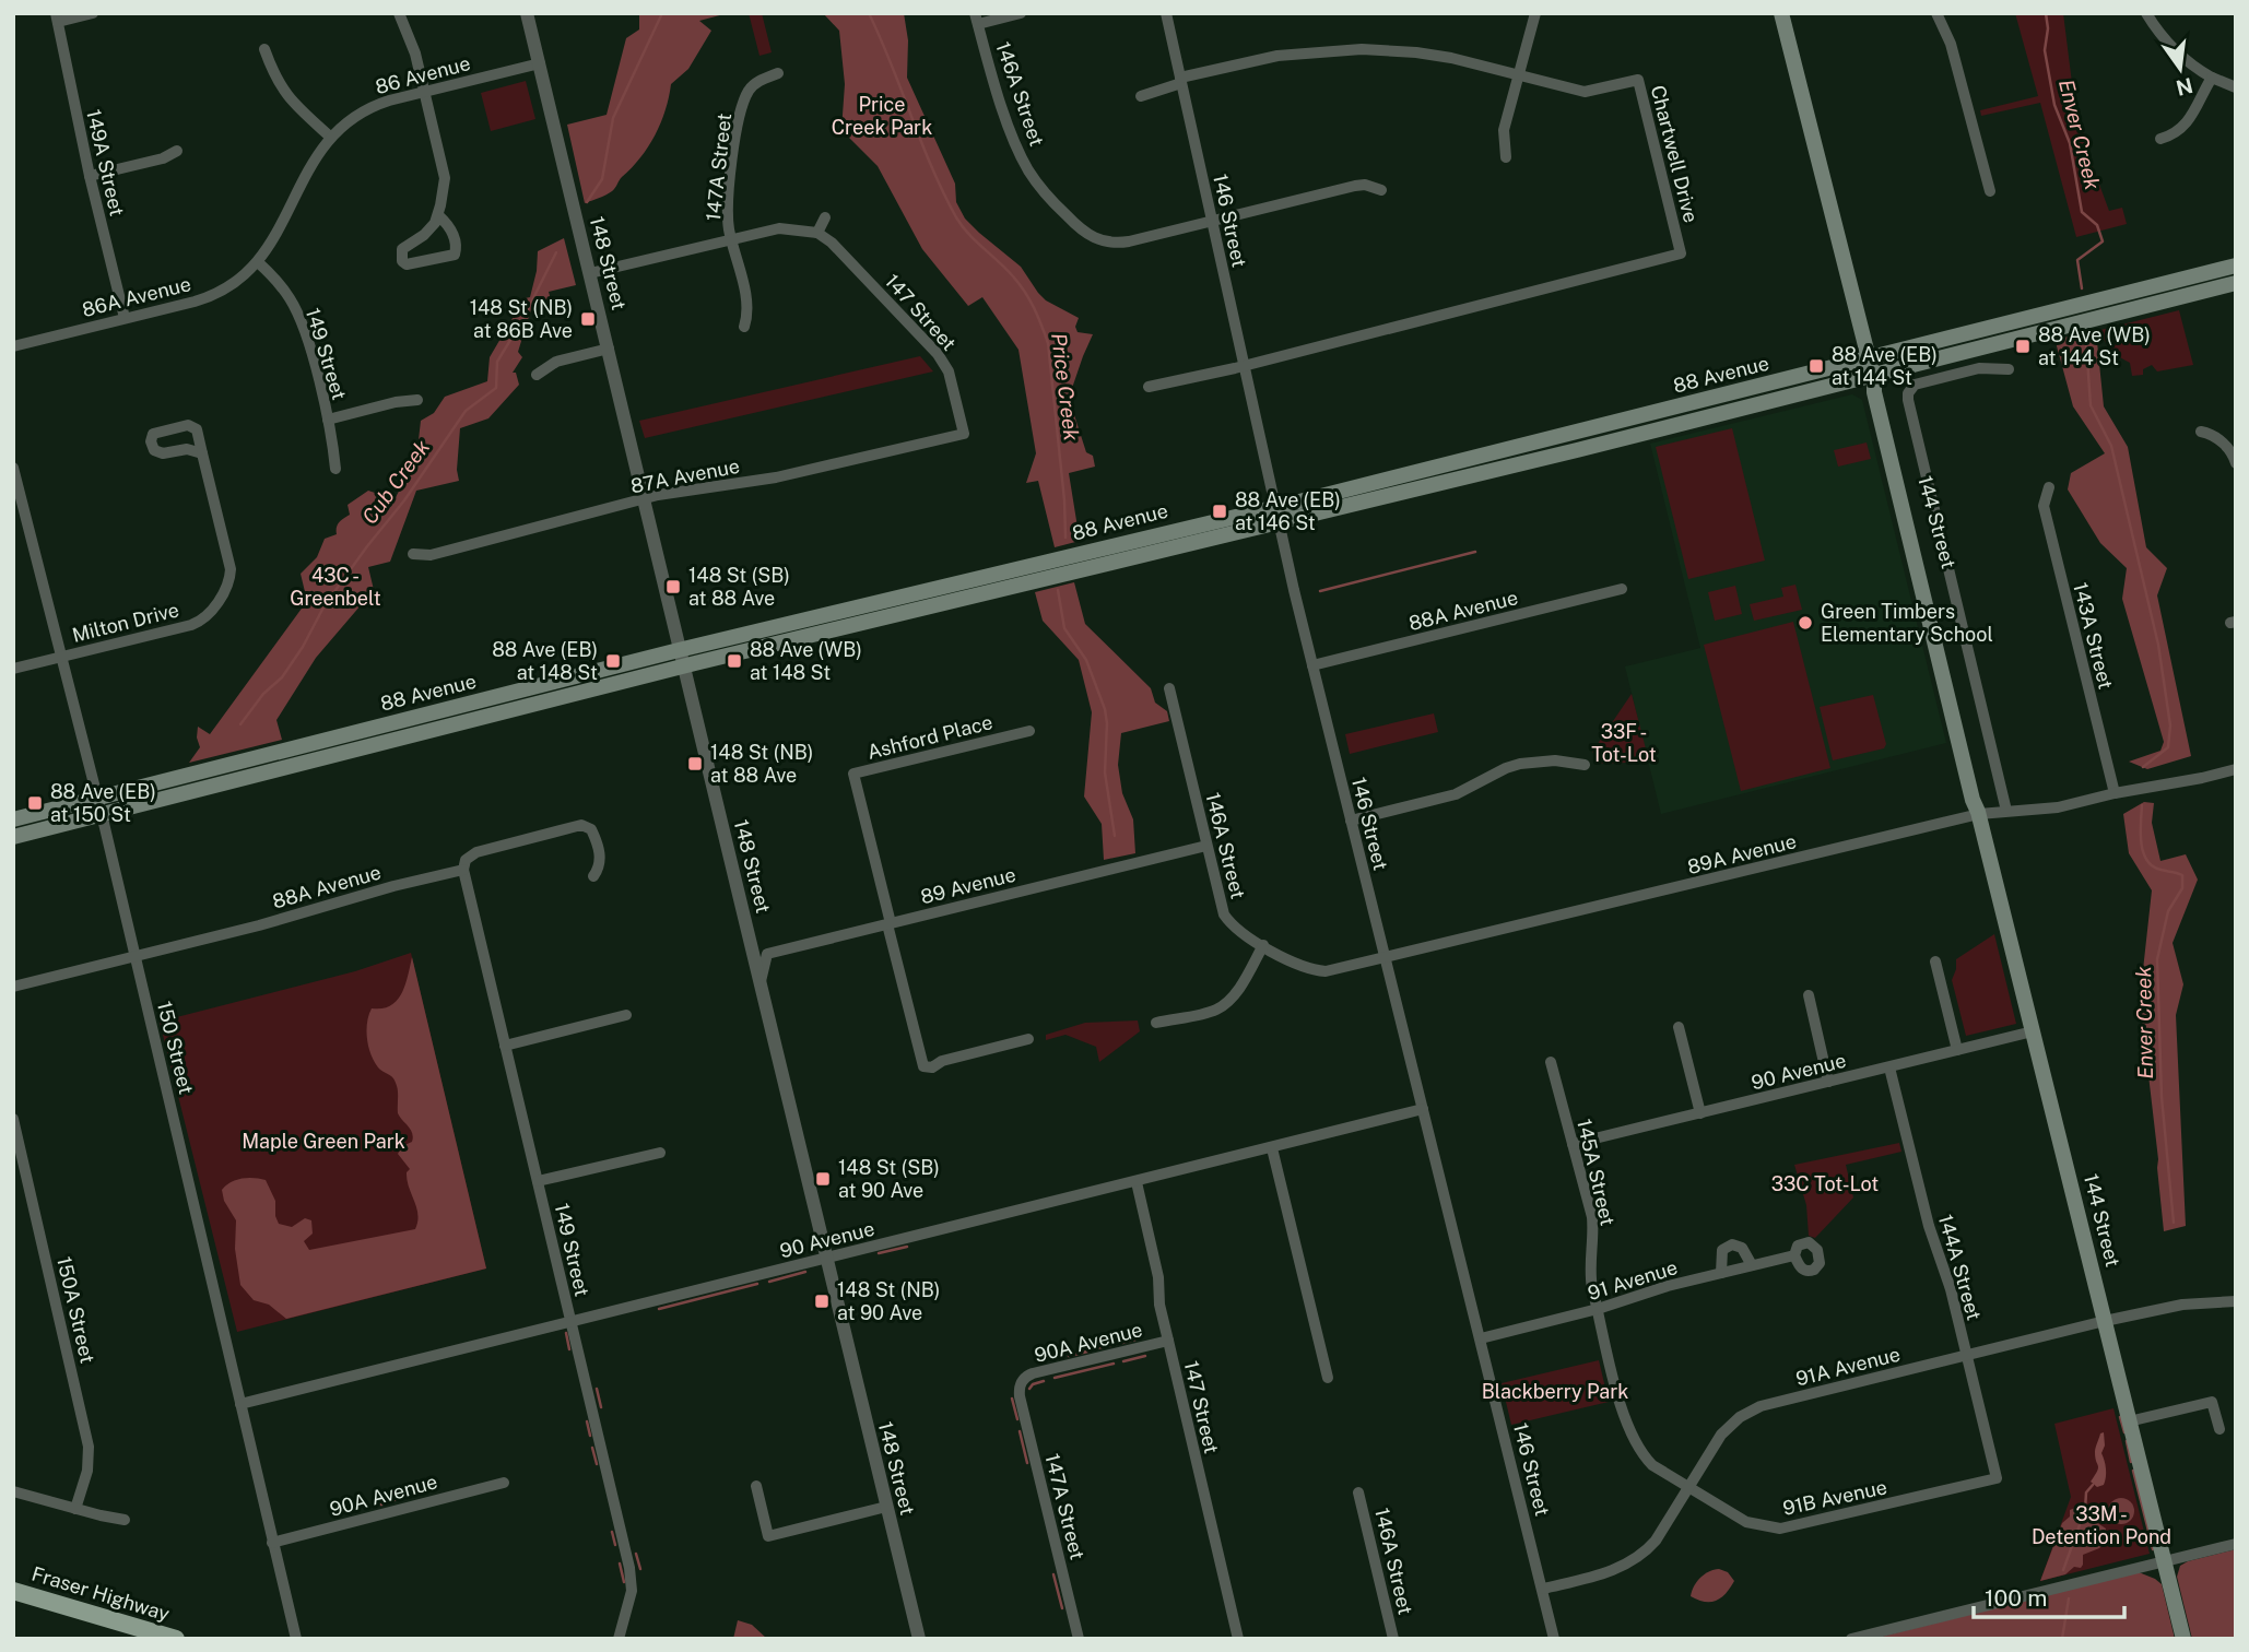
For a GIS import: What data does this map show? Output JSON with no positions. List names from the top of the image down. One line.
{"streets":{"main road":["88 Avenue","144 Street","Fraser Highway"],"street":["86 Avenue","146A Street","Chartwell Drive","149A Street","147A Street","146 Street","148 Street","86A Avenue","147 Street","149 Street","87A Avenue","88A Avenue","Milton Drive","143A Street","Ashford Place","89A Avenue","89 Avenue","150 Street","90 Avenue","145A Street","144A Street","91 Avenue","150A Street","90A Avenue","91A Avenue","91B Avenue"]},"crossings":[["86 Avenue","148 Street"],["86 Avenue","86A Avenue"],["86 Avenue","149 Street"],["146A Street","146 Street"],["146A Street","89A Avenue"],["146A Street","89 Avenue"],["Chartwell Drive","146 Street"],["149A Street","86A Avenue"],["147A Street","90A Avenue"],["146 Street","88 Avenue"],["146 Street","88A Avenue"],["146 Street","89A Avenue"],["146 Street","90 Avenue"],["146 Street","91 Avenue"],["146 Street","91A Avenue"],["148 Street","88 Avenue"],["148 Street","87A Avenue"],["148 Street","89 Avenue"],["148 Street","90 Avenue"],["86A Avenue","149 Street"],["147 Street","87A Avenue"],["147 Street","90 Avenue"],["147 Street","90A Avenue"],["149 Street","88A Avenue"],["149 Street","90 Avenue"],["88 Avenue","144 Street"],["88 Avenue","150 Street"],["144 Street","89A Avenue"],["144 Street","90 Avenue"],["144 Street","91A Avenue"],["88A Avenue","150 Street"],["Milton Drive","150 Street"],["143A Street","89A Avenue"],["Ashford Place","89 Avenue"],["150 Street","90 Avenue"],["150 Street","90A Avenue"],["90 Avenue","145A Street"],["90 Avenue","144A Street"],["145A Street","91 Avenue"],["145A Street","91A Avenue"],["145A Street","91B Avenue"],["144A Street","91A Avenue"],["144A Street","91B Avenue"],["91A Avenue","91B Avenue"]],"water":["Enver Creek","Price Creek","Cub Creek"],"parks":["Price Creek Park","43C - Greenbelt","33F - Tot-Lot","Maple Green Park","33C Tot-Lot","Blackberry Park","33M - Detention Pond"],"places":{"transit":["148 St (NB) at 86B Ave","88 Ave (WB) at 144 St","88 Ave (EB) at 144 St","88 Ave (EB) at 146 St","148 St (SB) at 88 Ave","88 Ave (EB) at 148 St","88 Ave (WB) at 148 St","148 St (NB) at 88 Ave","88 Ave (EB) at 150 St","148 St (SB) at 90 Ave","148 St (NB) at 90 Ave"],"other":["Green Timbers Elementary School"]},"scale_bar":"100 m","north":"bottom"}
